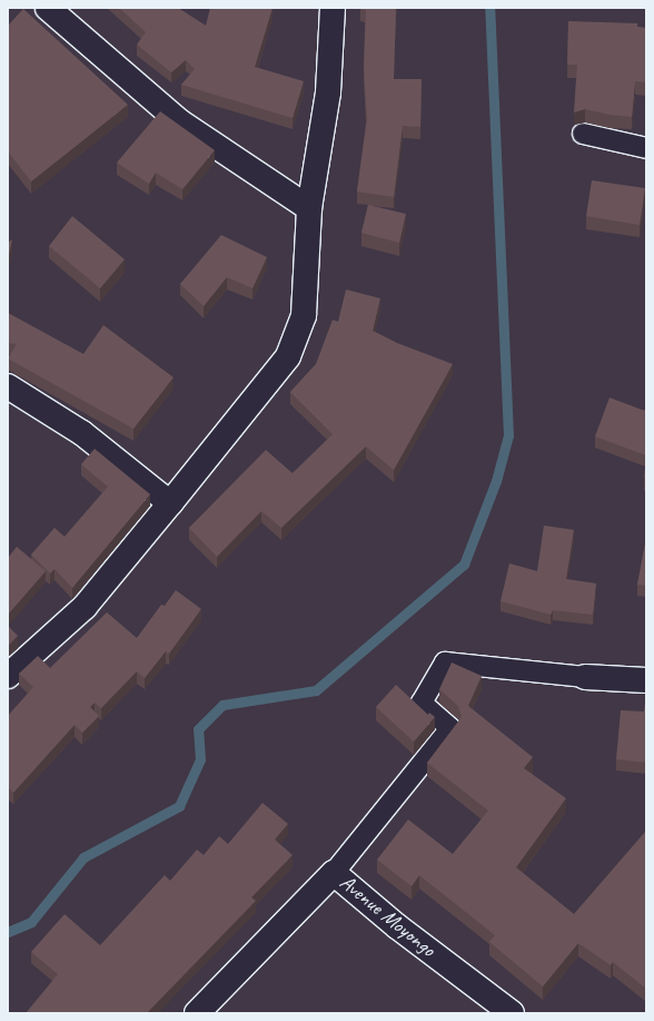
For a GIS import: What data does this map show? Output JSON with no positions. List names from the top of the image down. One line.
{"streets":{"street":["Avenue Moyongo"]}}
